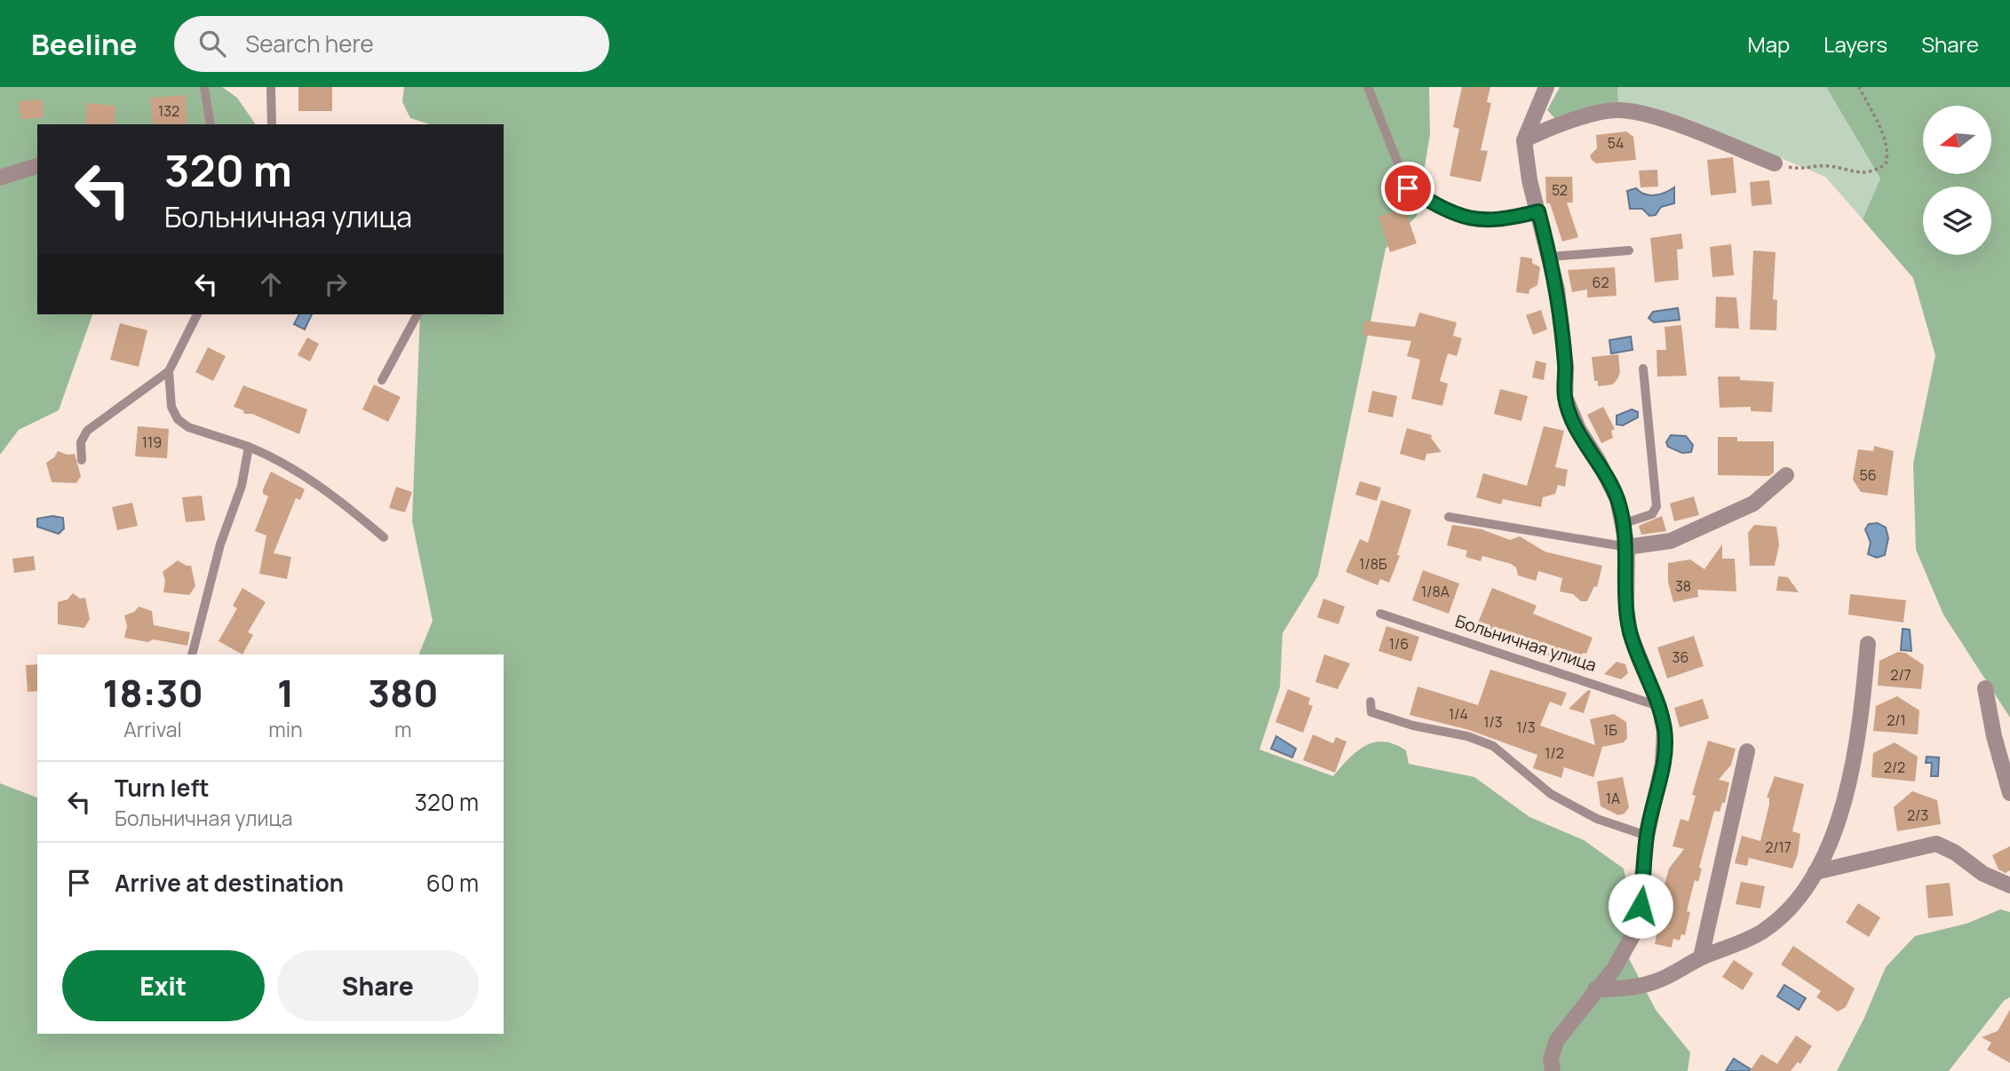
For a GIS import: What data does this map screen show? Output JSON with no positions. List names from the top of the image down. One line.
{"streets":{"lane":["Больничная улица"]},"house_numbers":["132","54","52","62","119","56","1/8Б","38","1/8А","1/6","36","2/7","1/4","2/1","1/3","1/3","1Б","1/2","2/2","1А","2/3","2/17"],"north":"left","page":{"header":"Beeline","search":"Search here","nav":["Map","Layers","Share"],"turn":["320 m","Больничная улица"],"eta":["18:30","Arrival","1","min","380","m"],"list":[{"name":"Turn left","note":"Больничная улица","value":"320 m"},{"name":"Arrive at destination","value":"60 m"}],"buttons":["Exit","Share"]}}
